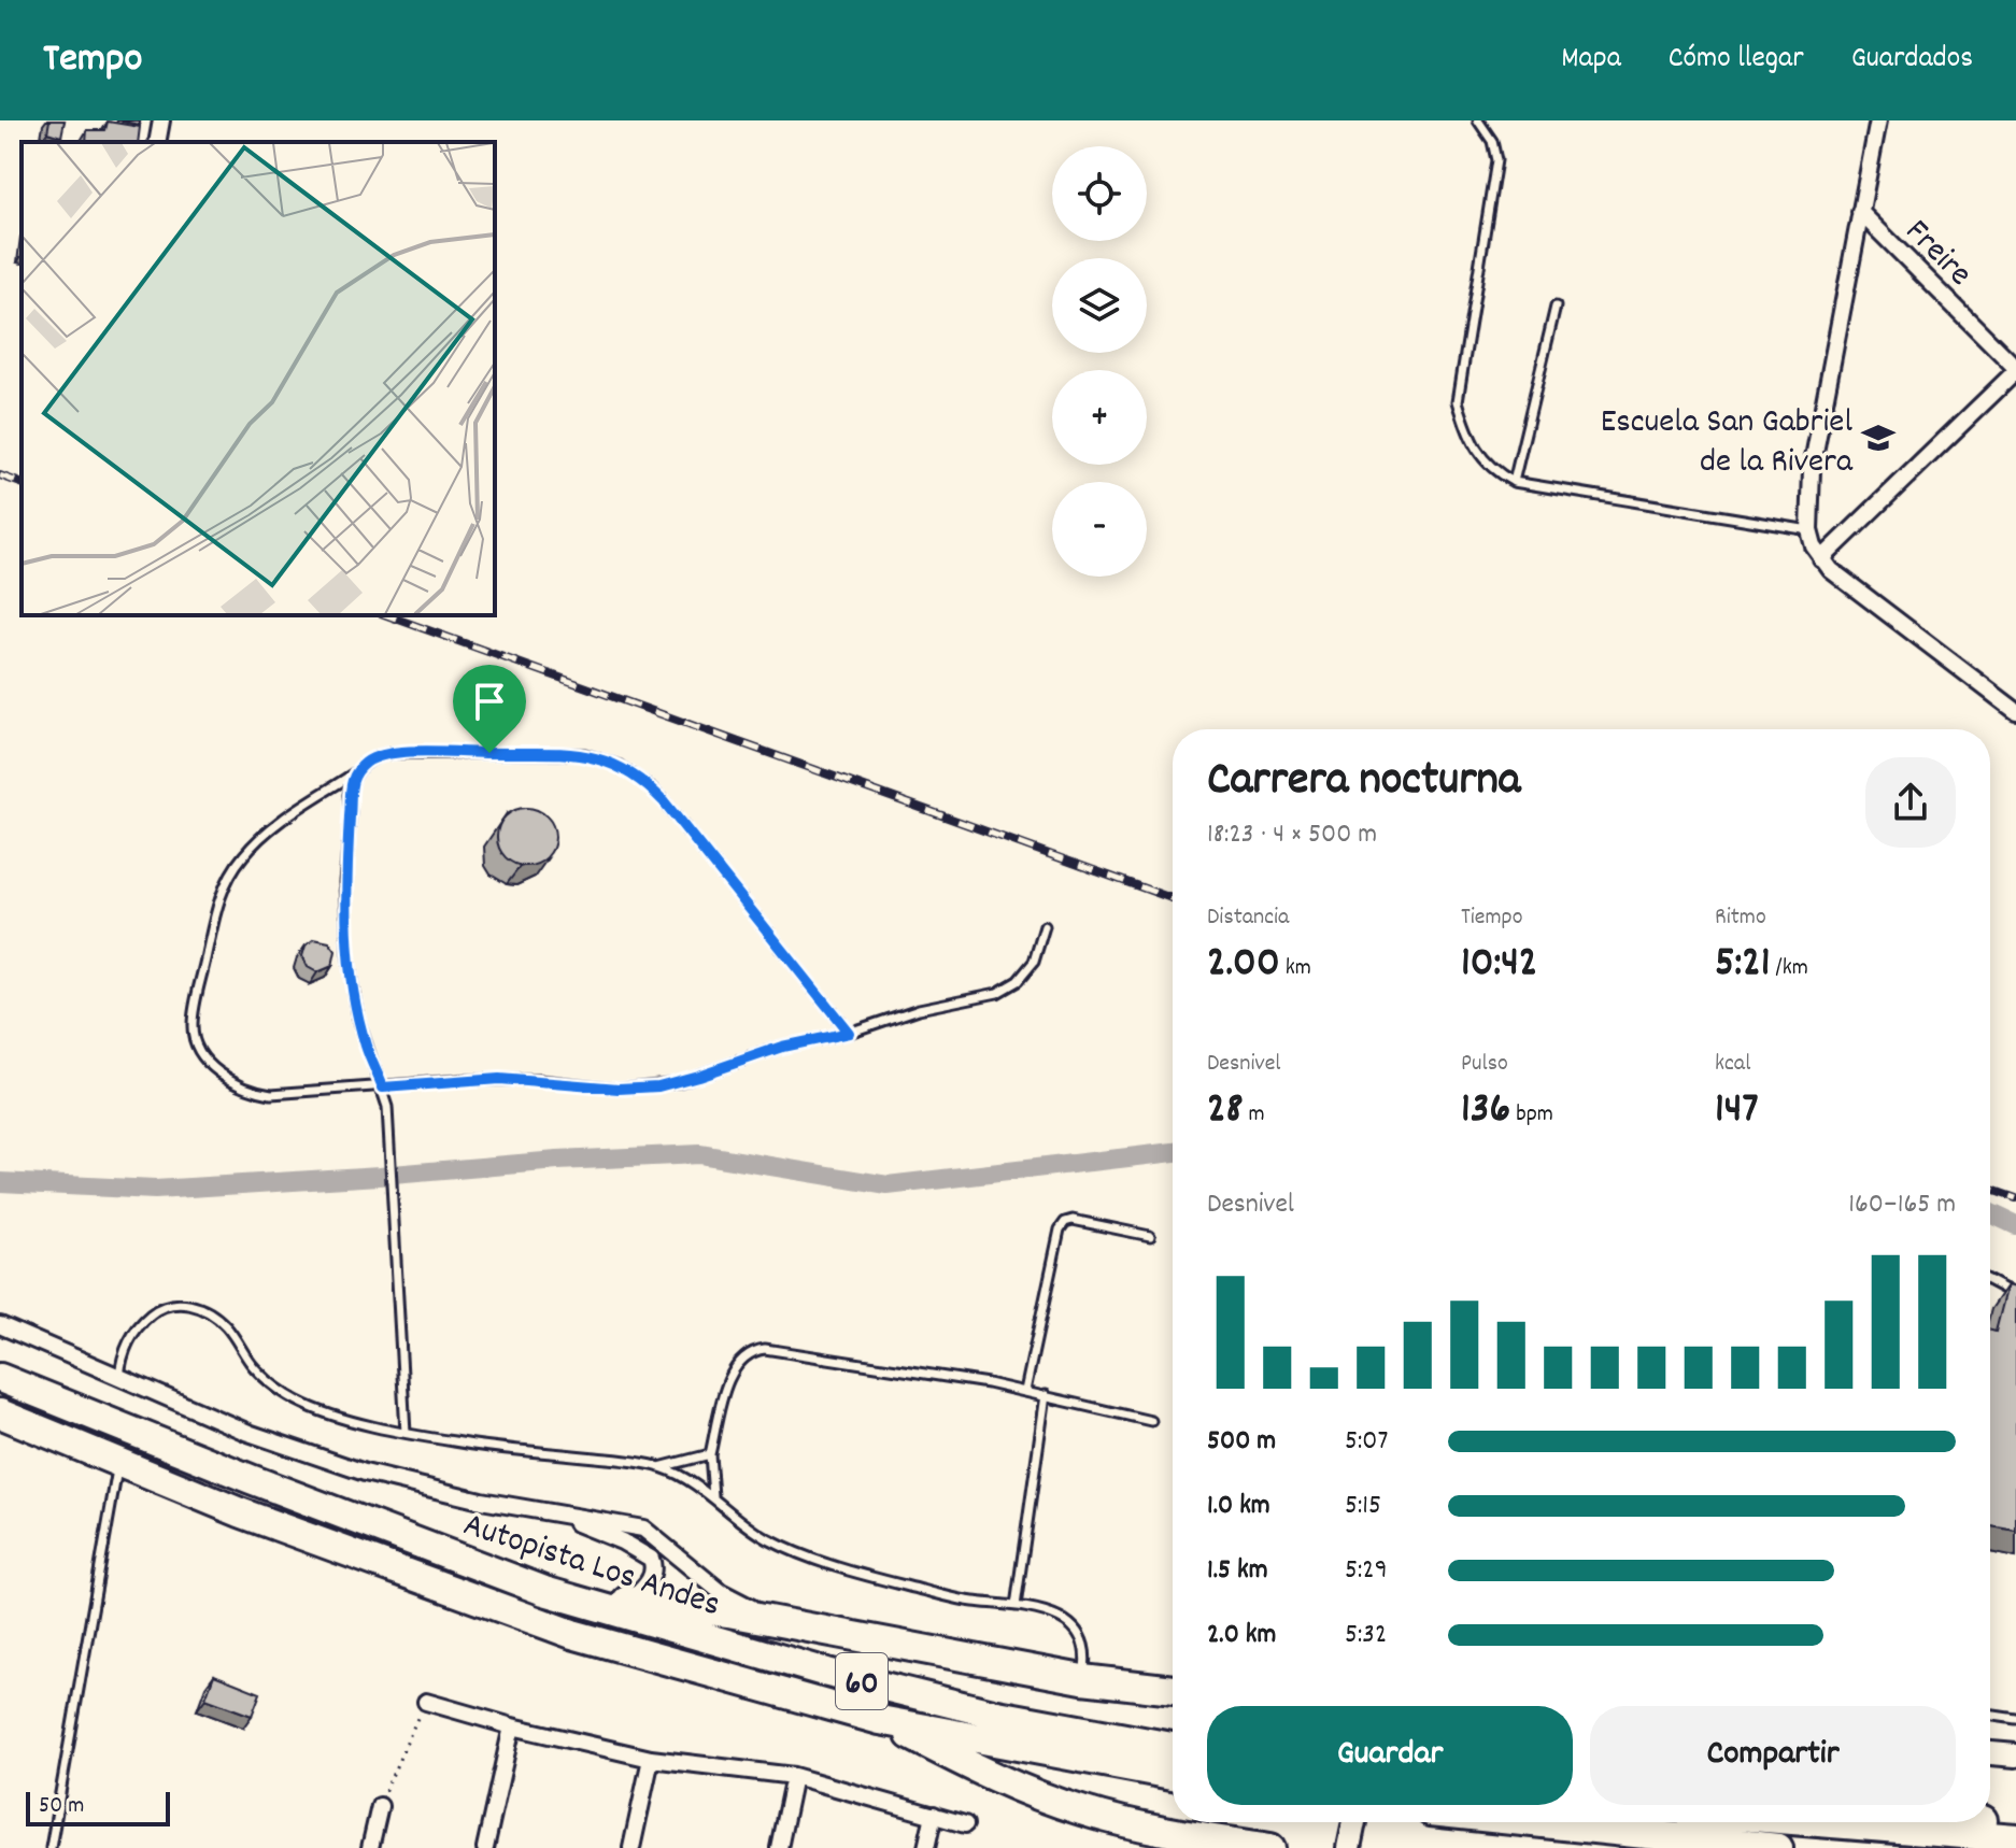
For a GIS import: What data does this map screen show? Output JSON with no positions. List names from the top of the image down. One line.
{"streets":{"highway":["Autopista Los Andes","60"],"street":["Freire"]},"places":{"school or university":["Escuela San Gabriel de la Rivera"]},"scale_bar":"50 m","page":{"header":"Tempo","nav":["Mapa","Cómo llegar","Guardados"],"map_buttons":["+","−"],"heading":["Carrera nocturna","18:23 · 4 × 500 m"],"stats":[["Distancia","2.00 km"],["Tiempo","10:42"],["Ritmo","5:21 /km"],["Desnivel","28 m"],["Pulso","136 bpm"],["kcal","147"]],"chart":["Desnivel","160–165 m"],"list":[{"name":"500 m","note":"5:07"},{"name":"1.0 km","note":"5:15"},{"name":"1.5 km","note":"5:29"},{"name":"2.0 km","note":"5:32"}],"buttons":["Guardar","Compartir"],"scale":"50 m"}}
